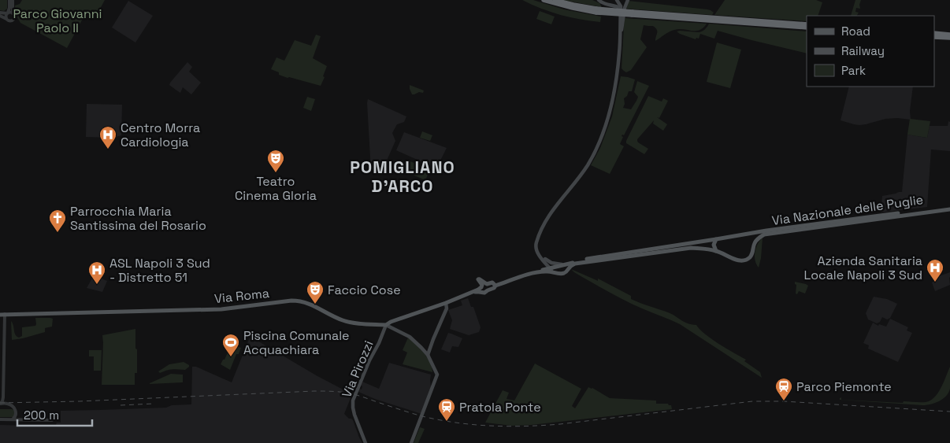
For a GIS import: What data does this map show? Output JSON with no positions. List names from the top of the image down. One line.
{"streets":{"main road":["Via Nazionale delle Puglie","Via Roma","Via Pirozzi"]},"crossings":[["Via Roma","Via Pirozzi"]],"districts":["POMIGLIANO D'ARCO"],"parks":["Parco Giovanni Paolo II"],"places":{"hospital":["Centro Morra Cardiologia","Azienda Sanitaria Locale Napoli 3 Sud","ASL Napoli 3 Sud - Distretto 51"],"theatre":["Teatro Cinema Gloria","Faccio Cose"],"church":["Parrocchia Maria Santissima del Rosario"],"sports":["Piscina Comunale Acquachiara"],"station":["Parco Piemonte","Pratola Ponte"]},"legend":["Road","Railway","Park"],"scale_bar":"200 m"}
